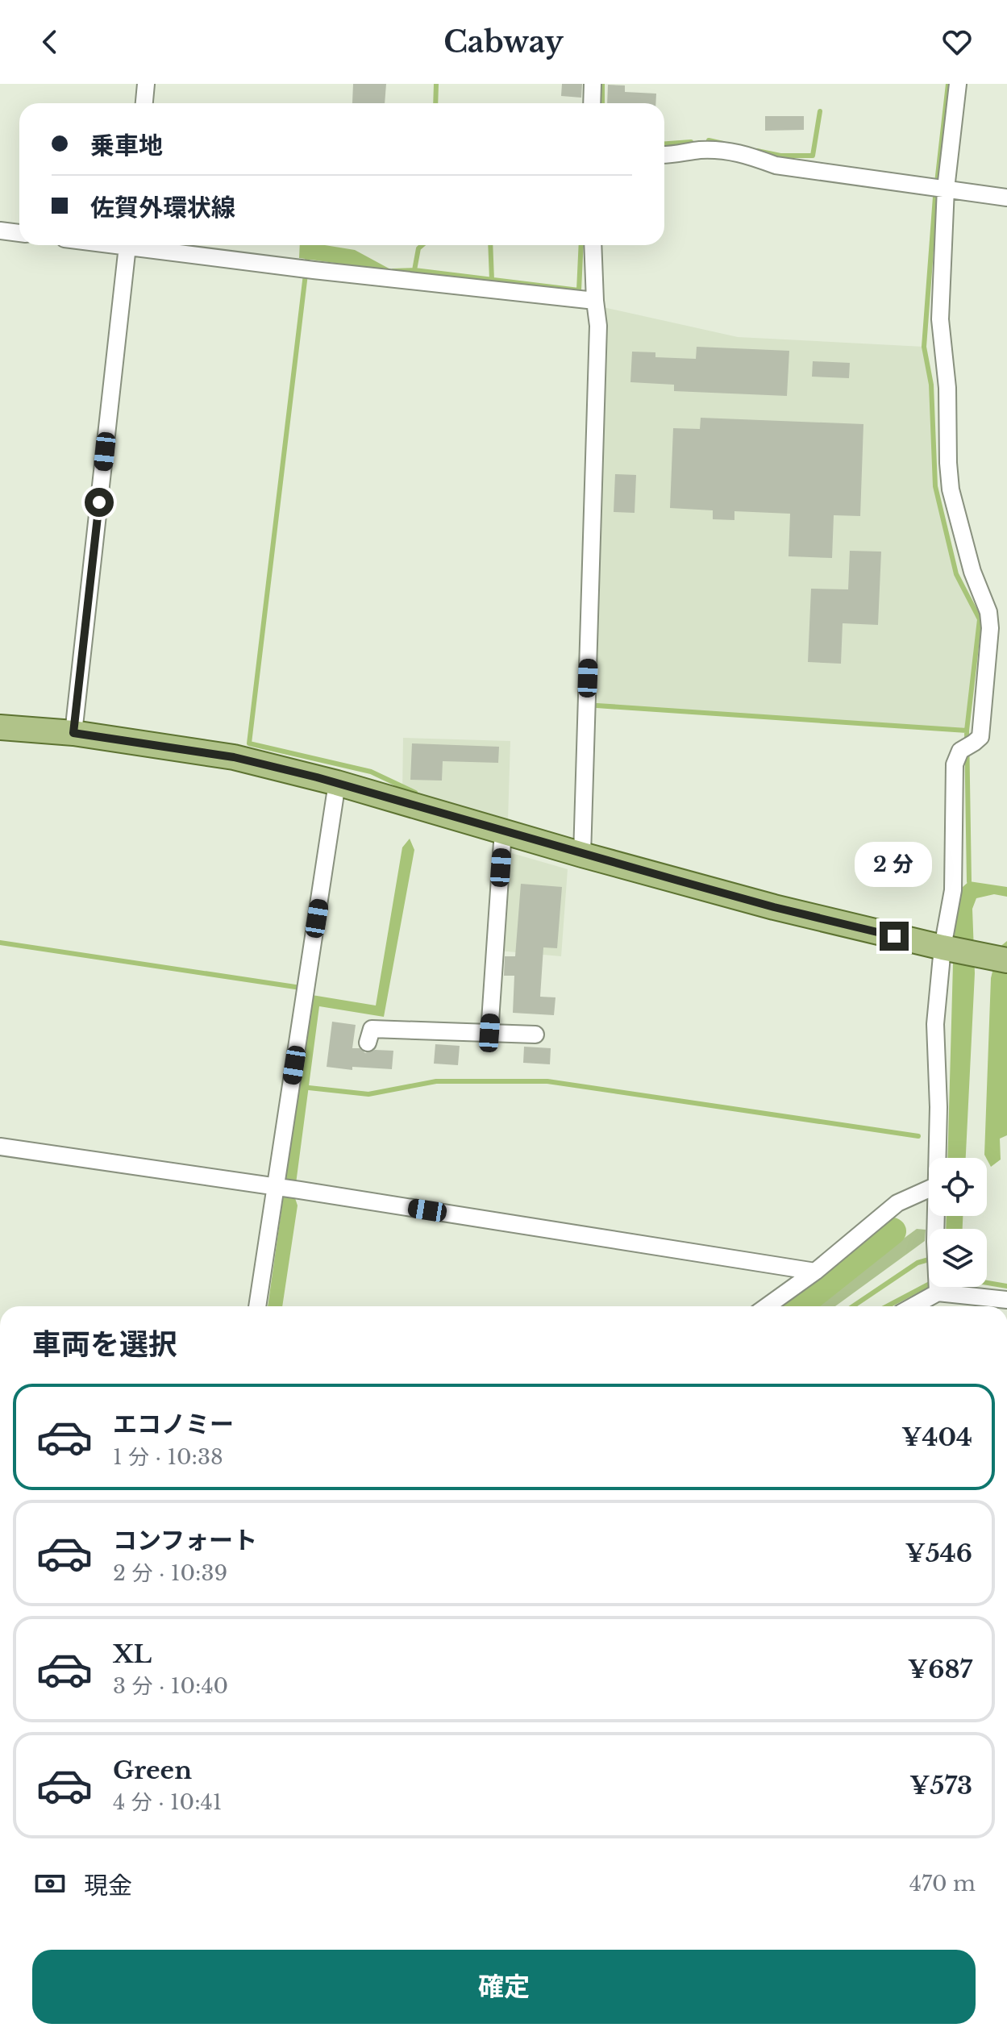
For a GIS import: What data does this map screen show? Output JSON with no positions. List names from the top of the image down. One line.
{"page":{"header":"Cabway","banner":["乗車地","佐賀外環状線"],"bubble":"2 分","heading":"車両を選択","list":[{"name":"エコノミー","note":"1 分 · 10:38","value":"¥404"},{"name":"コンフォート","note":"2 分 · 10:39","value":"¥546"},{"name":"XL","note":"3 分 · 10:40","value":"¥687"},{"name":"Green","note":"4 分 · 10:41","value":"¥573"}],"pay":["現金","470 m"],"buttons":"確定"}}
